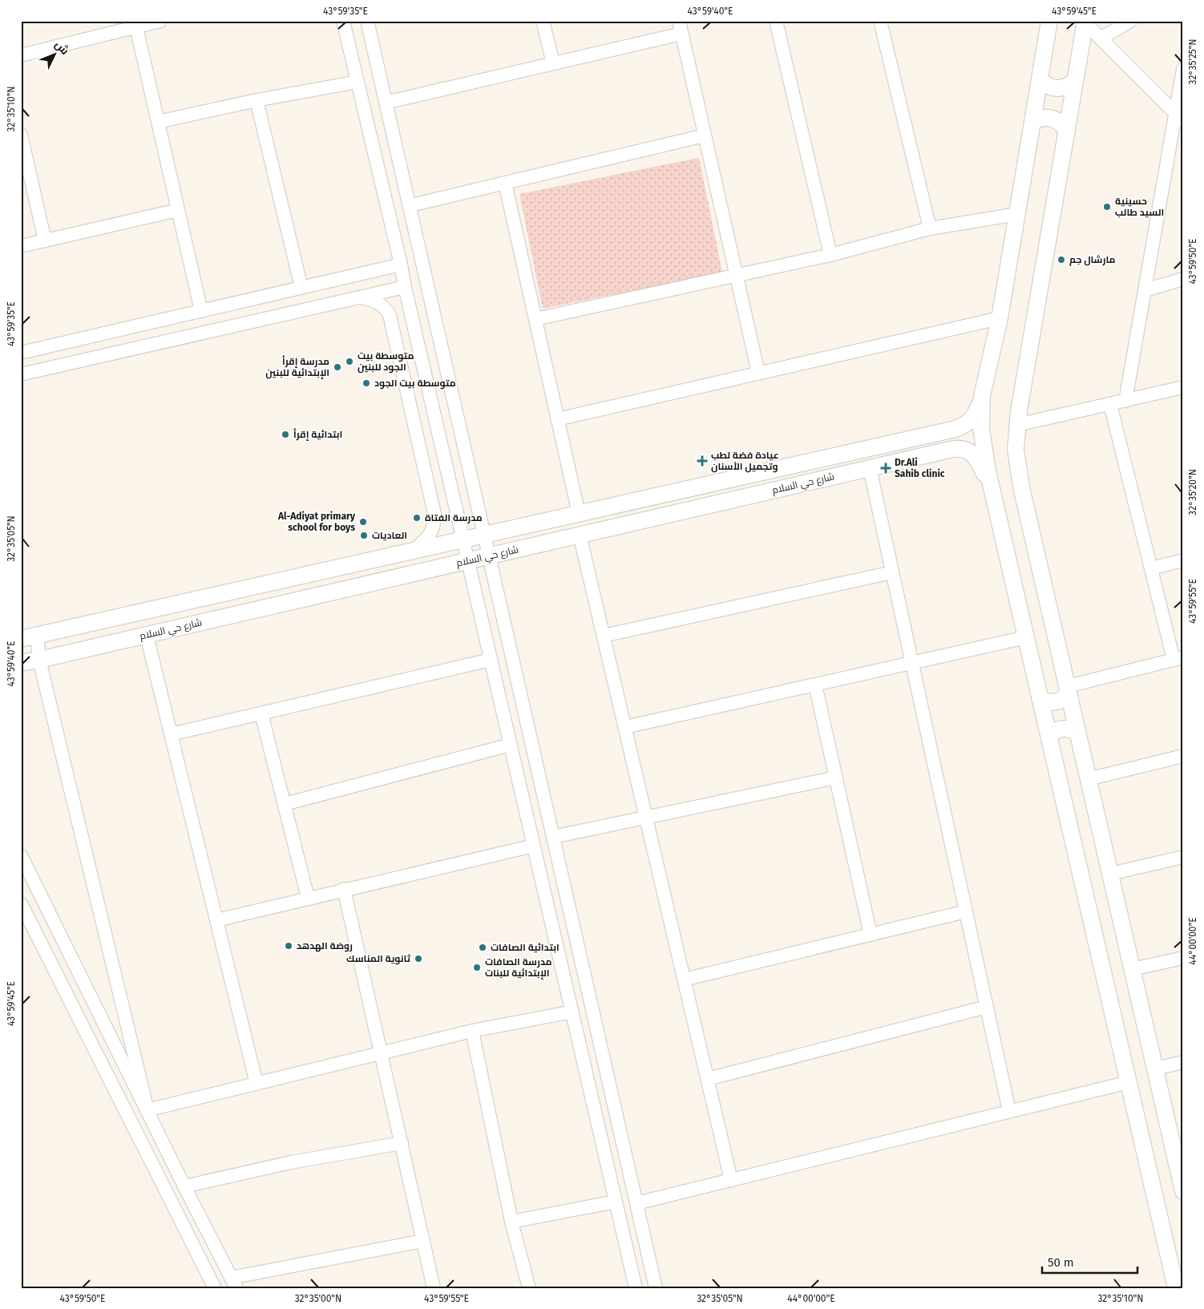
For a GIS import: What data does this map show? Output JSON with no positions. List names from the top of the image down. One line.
{"streets":{"main road":["شارع حي السلام"]},"places":{"other":["حسينية السيد طالب","مارشال جم","متوسطة بيت الجود للبنين","مدرسة إقرأ الإبتدائية للبنين","متوسطة بيت الجود","ابتدائية إقرأ","مدرسة الفتاة","Al-Adiyat primary school for boys","العاديات","روضة الهدهد","ابتدائية الصافات","ثانوية المناسك","مدرسة الصافات الإبتدائية للبنات"],"health":["عيادة فضة لطب وتجميل الأسنان","Dr.Ali Sahib clinic"]},"scale_bar":"50 m","north":"top right","coordinates":["43°59'35\"E","43°59'40\"E","43°59'45\"E","32°35'25\"N","32°35'10\"N","43°59'50\"E","32°35'20\"N","32°35'05\"N","43°59'55\"E","44°00'00\"E","32°35'00\"N"]}
